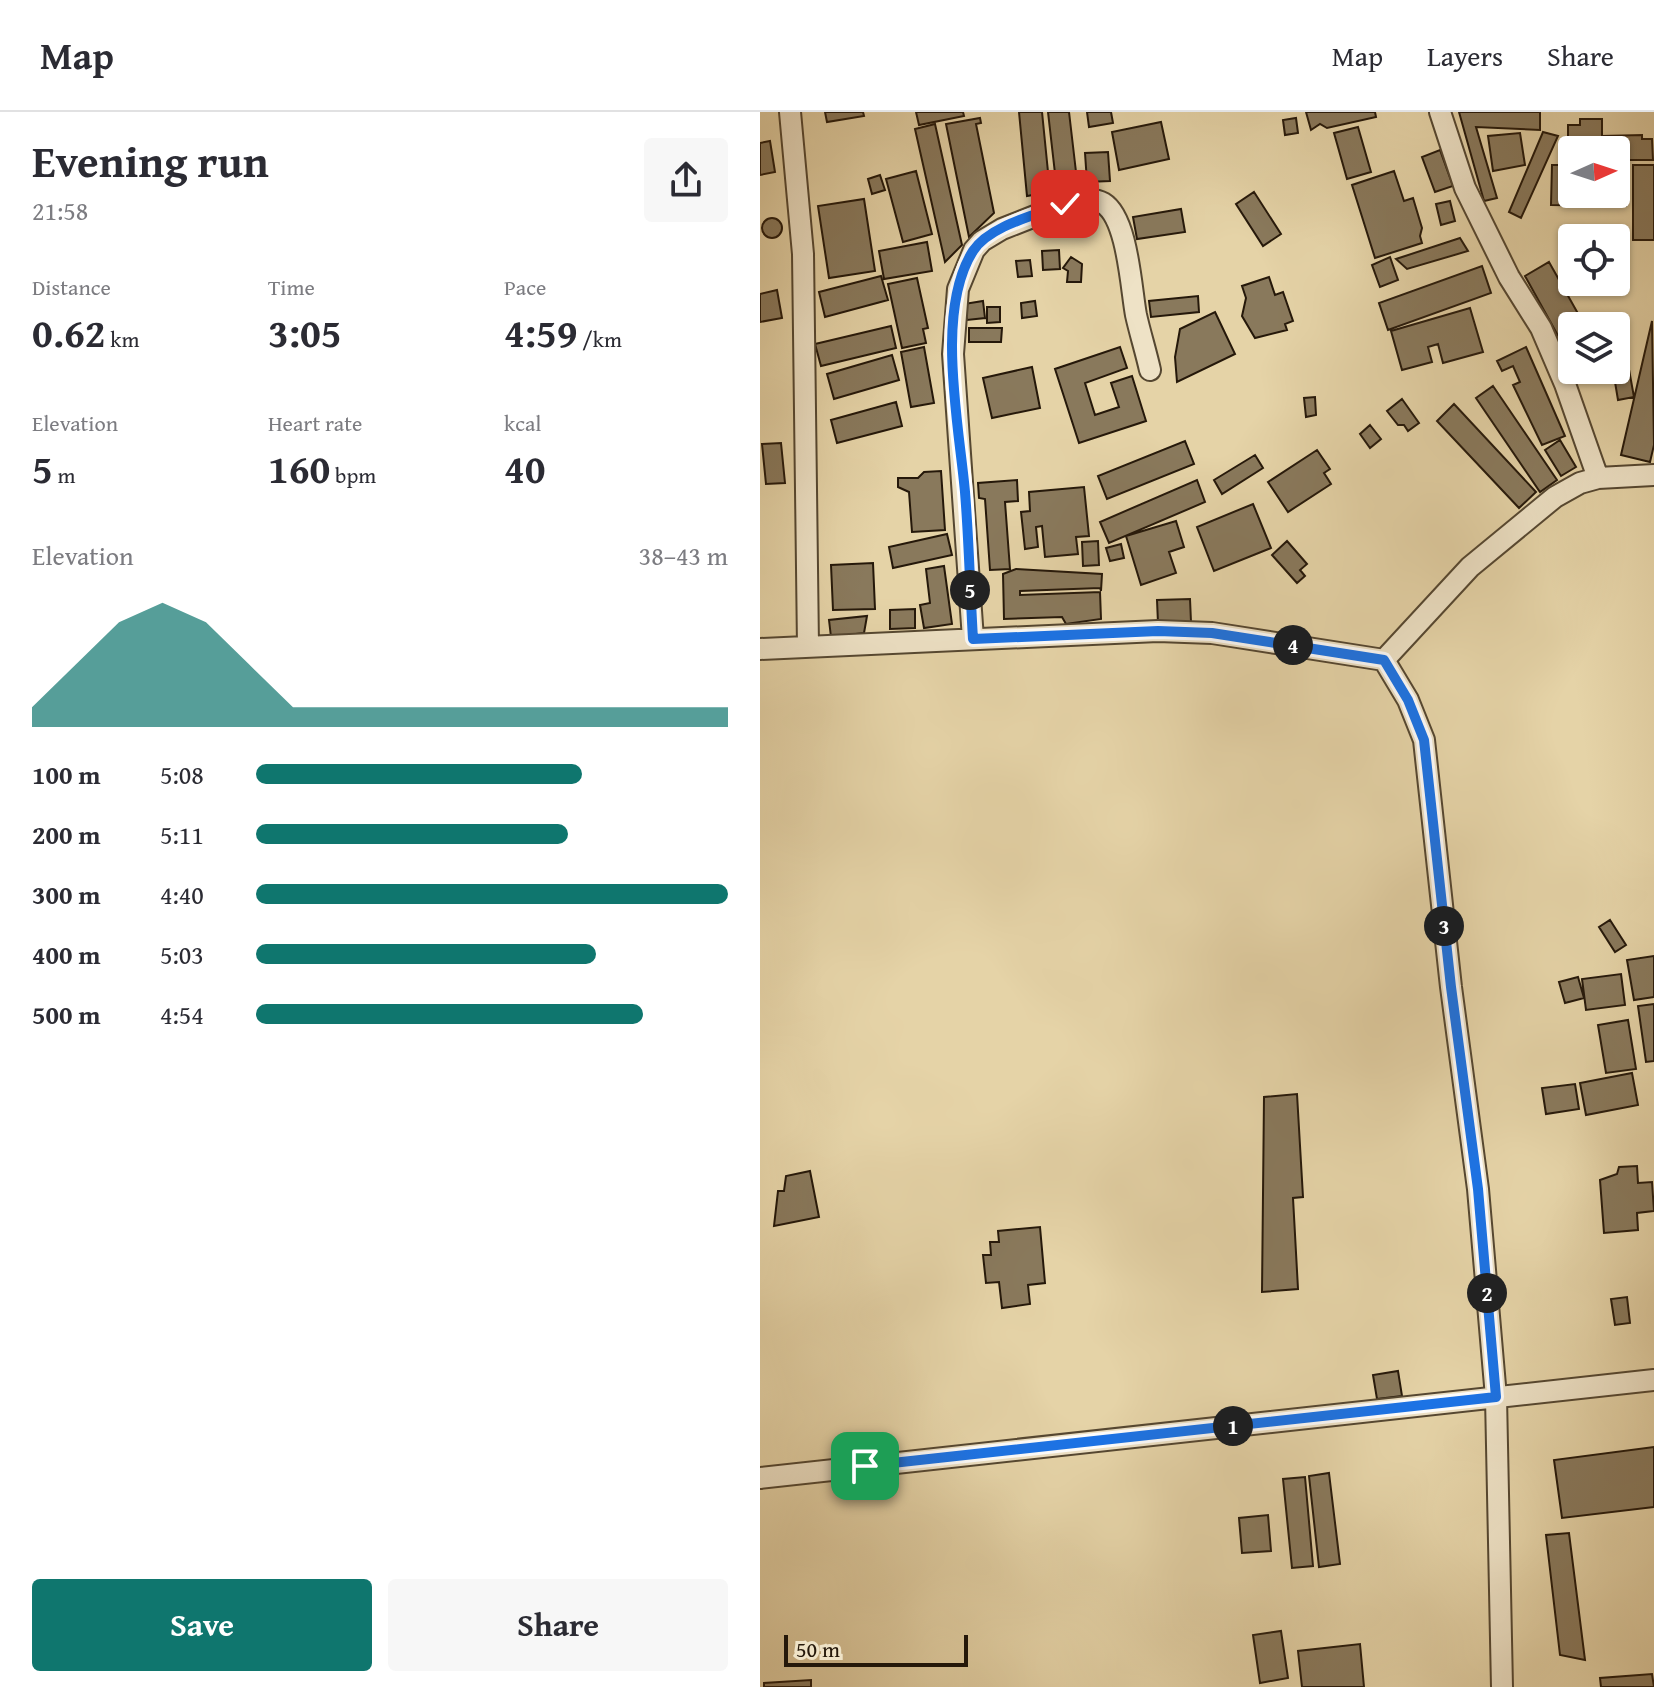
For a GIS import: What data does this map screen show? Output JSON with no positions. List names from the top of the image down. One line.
{"scale_bar":"50 m","north":"right","page":{"header":"Map","nav":["Map","Layers","Share"],"heading":["Evening run","21:58"],"stats":[["Distance","0.62 km"],["Time","3:05"],["Pace","4:59 /km"],["Elevation","5 m"],["Heart rate","160 bpm"],["kcal","40"]],"chart":["Elevation","38–43 m"],"pins":["5","4","3","2","1"],"list":[{"name":"100 m","note":"5:08"},{"name":"200 m","note":"5:11"},{"name":"300 m","note":"4:40"},{"name":"400 m","note":"5:03"},{"name":"500 m","note":"4:54"}],"buttons":["Save","Share"],"scale":"50 m"}}
